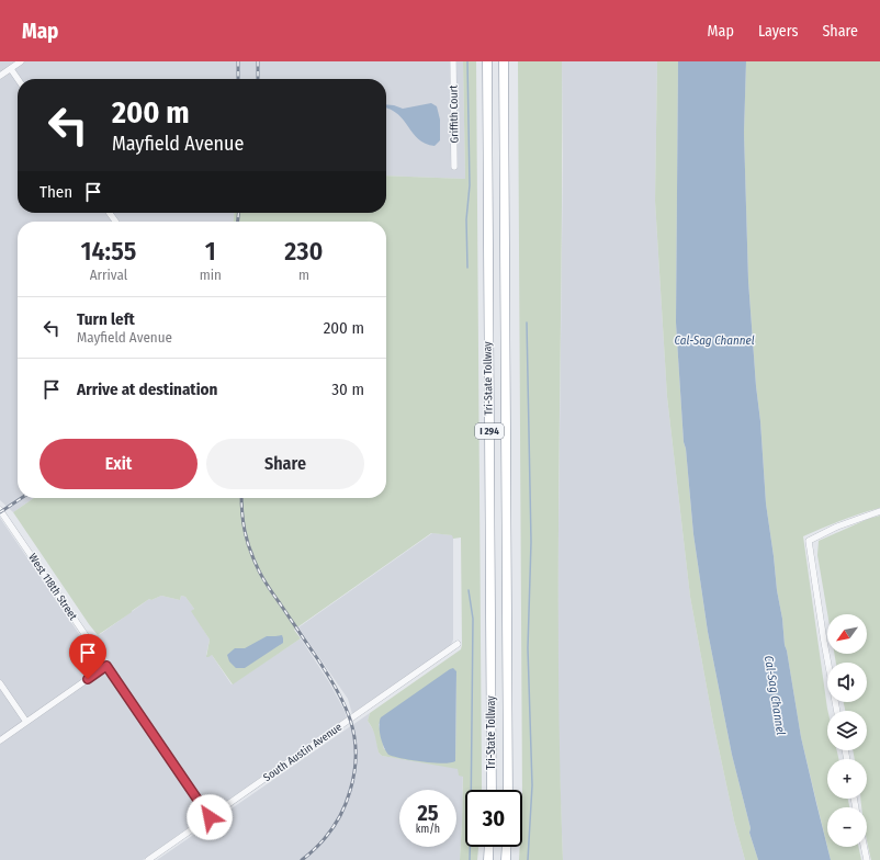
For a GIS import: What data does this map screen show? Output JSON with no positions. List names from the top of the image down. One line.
{"streets":{"highway":["Tri-State Tollway","I 294"],"street":["Griffith Court","West 118th Street","South Austin Avenue"]},"crossings":[["West 118th Street","South Austin Avenue"]],"water":["Cal-Sag Channel"],"north":"bottom left","page":{"header":"Map","nav":["Map","Layers","Share"],"turn":["200 m","Mayfield Avenue"],"then":"Then","eta":["14:55","Arrival","1","min","230","m"],"list":[{"name":"Turn left","note":"Mayfield Avenue","value":"200 m"},{"name":"Arrive at destination","value":"30 m"}],"buttons":["Exit","Share"],"map_buttons":["+","−"],"speed":"25 km/h","limit":"30"}}
